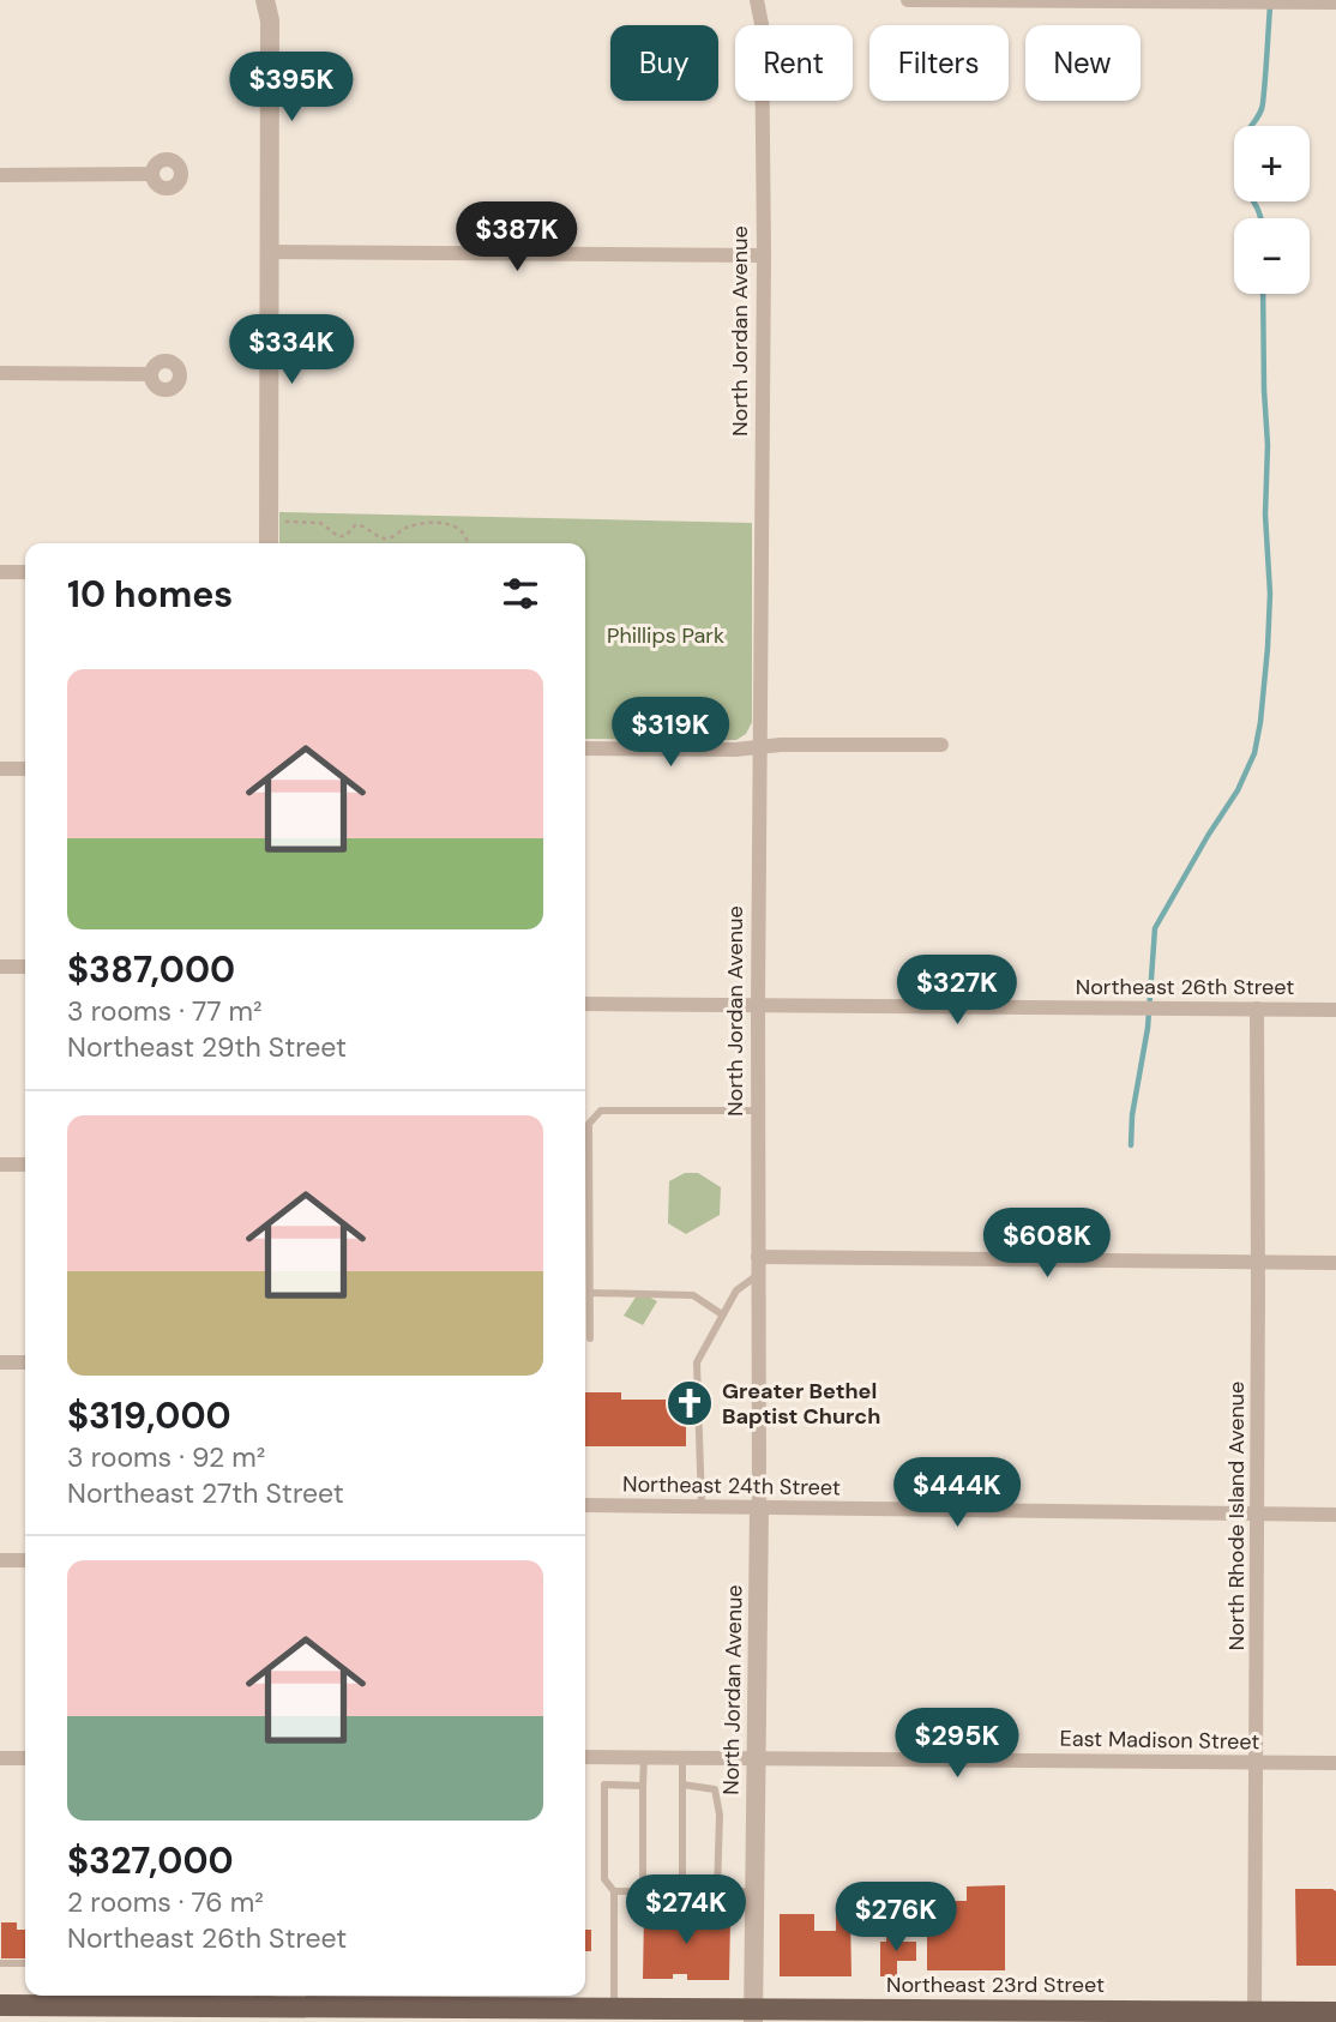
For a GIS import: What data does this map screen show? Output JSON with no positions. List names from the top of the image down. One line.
{"streets":{"main road":["Northeast 23rd Street"],"street":["North Jordan Avenue","Northeast 26th Street","Northeast 24th Street","North Rhode Island Avenue","East Madison Street"]},"crossings":[["North Jordan Avenue","Northeast 26th Street"],["North Jordan Avenue","Northeast 24th Street"],["North Jordan Avenue","East Madison Street"],["North Jordan Avenue","Northeast 23rd Street"],["Northeast 26th Street","North Rhode Island Avenue"],["Northeast 24th Street","North Rhode Island Avenue"],["North Rhode Island Avenue","East Madison Street"],["North Rhode Island Avenue","Northeast 23rd Street"]],"parks":["Phillips Park"],"places":{"church":["Greater Bethel Baptist Church"]},"page":{"chip":["Buy","Rent","Filters","New"],"price":["$395K","$387K","$334K","$319K","$327K","$608K","$444K","$295K","$274K","$276K"],"map_buttons":["+","−"],"heading":"10 homes","list":[{"name":"$387,000","note":"3 rooms · 77 m² · Northeast 29th Street"},{"name":"$319,000","note":"3 rooms · 92 m² · Northeast 27th Street"},{"name":"$327,000","note":"2 rooms · 76 m² · Northeast 26th Street"}]}}
